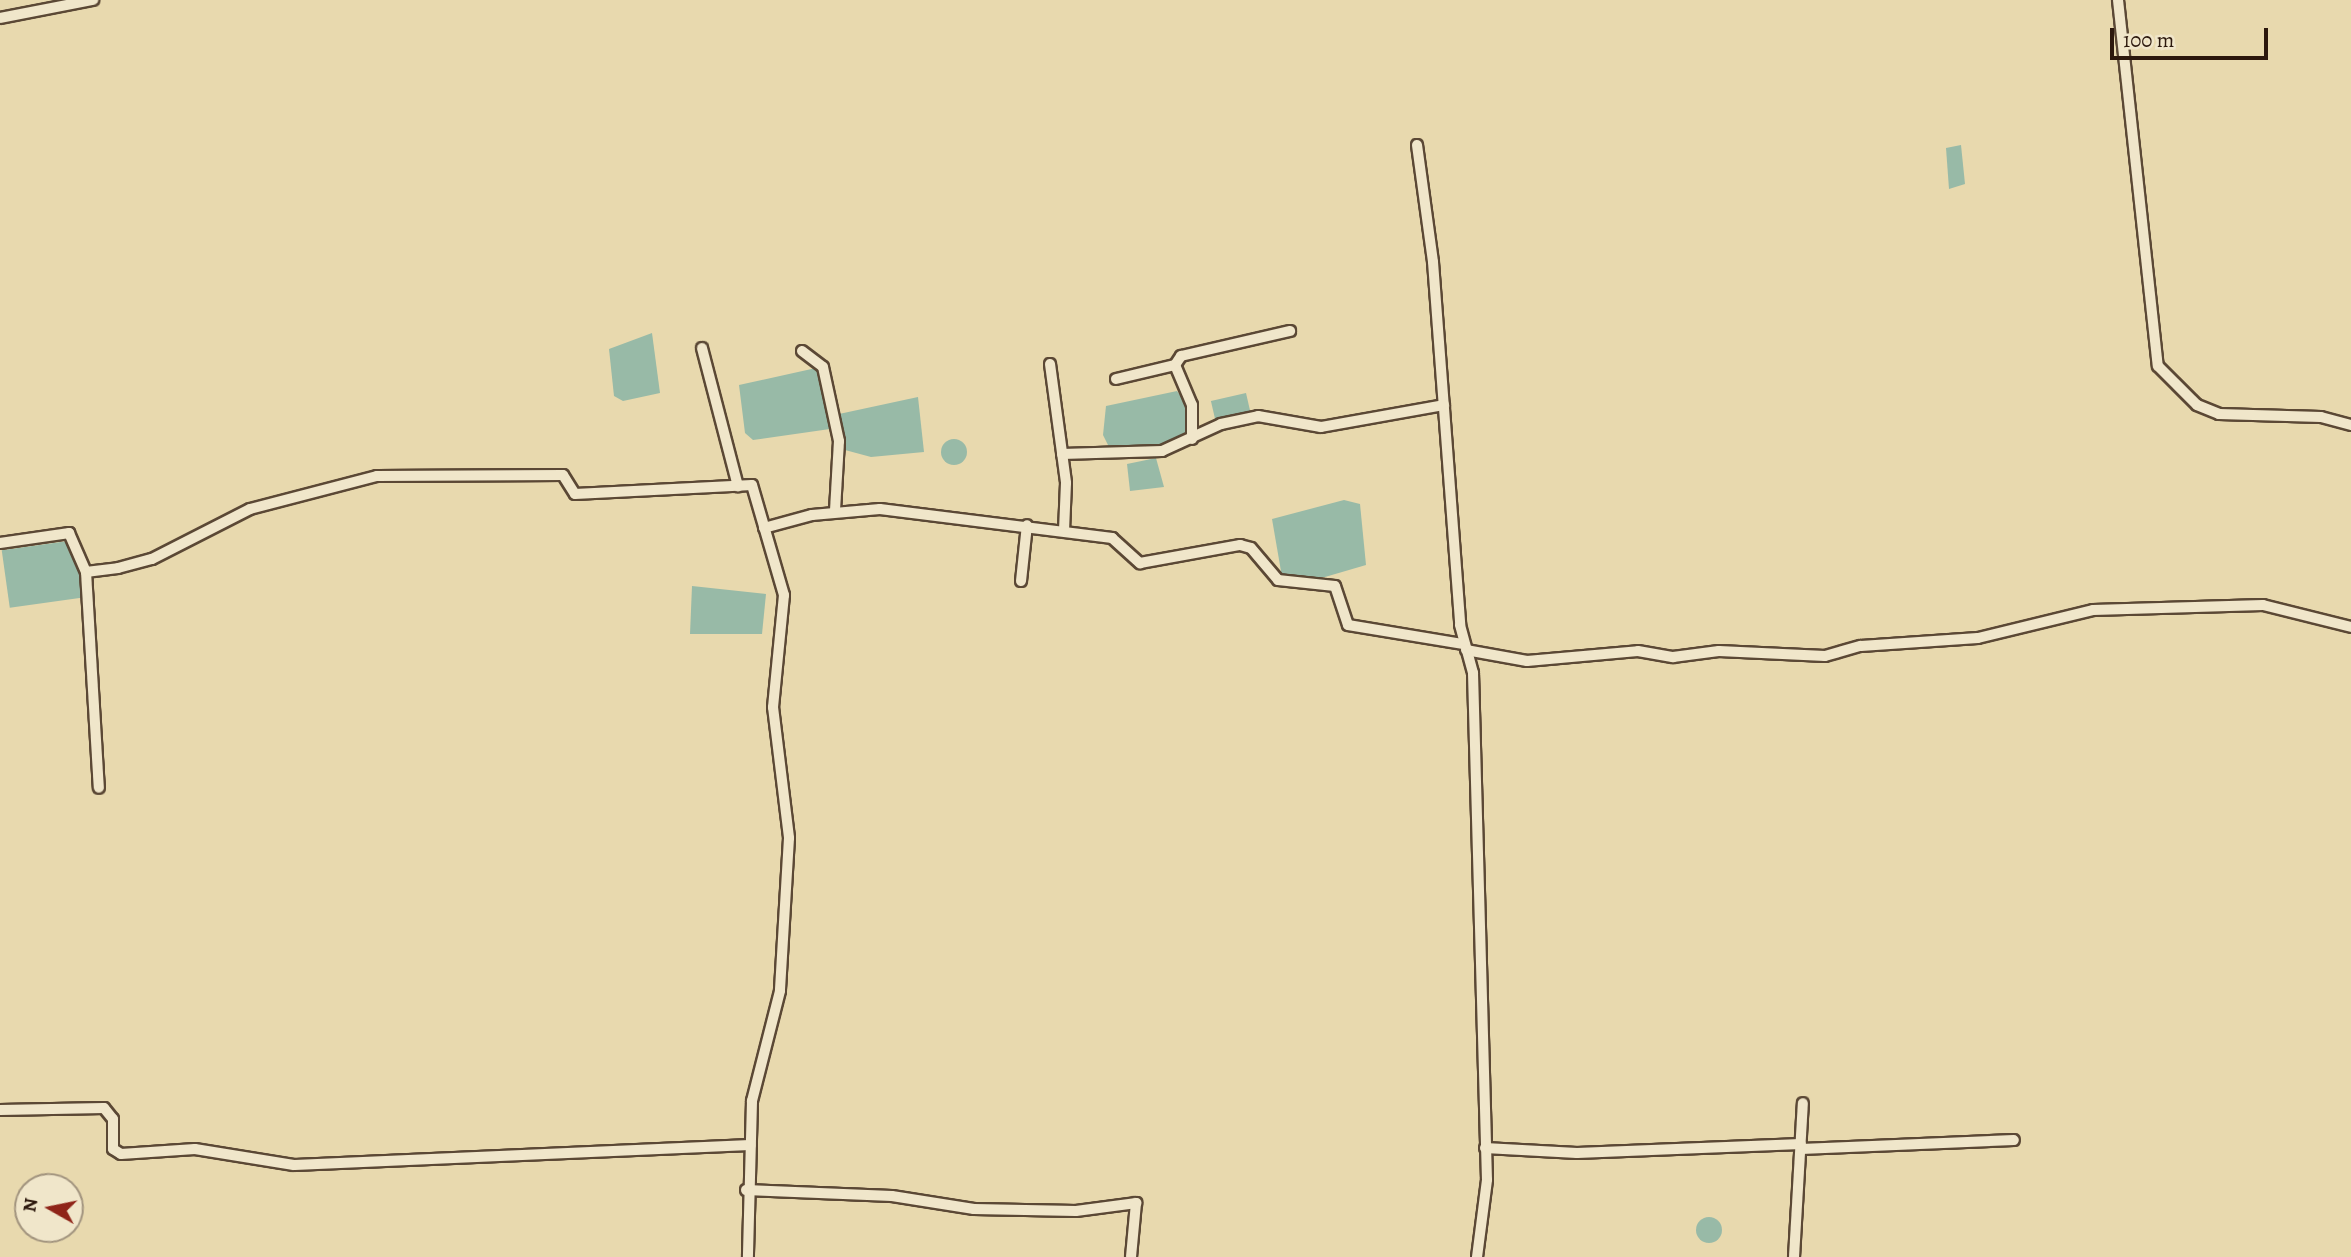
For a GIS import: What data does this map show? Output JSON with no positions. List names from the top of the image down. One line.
{"scale_bar":"100 m","north":"left"}
